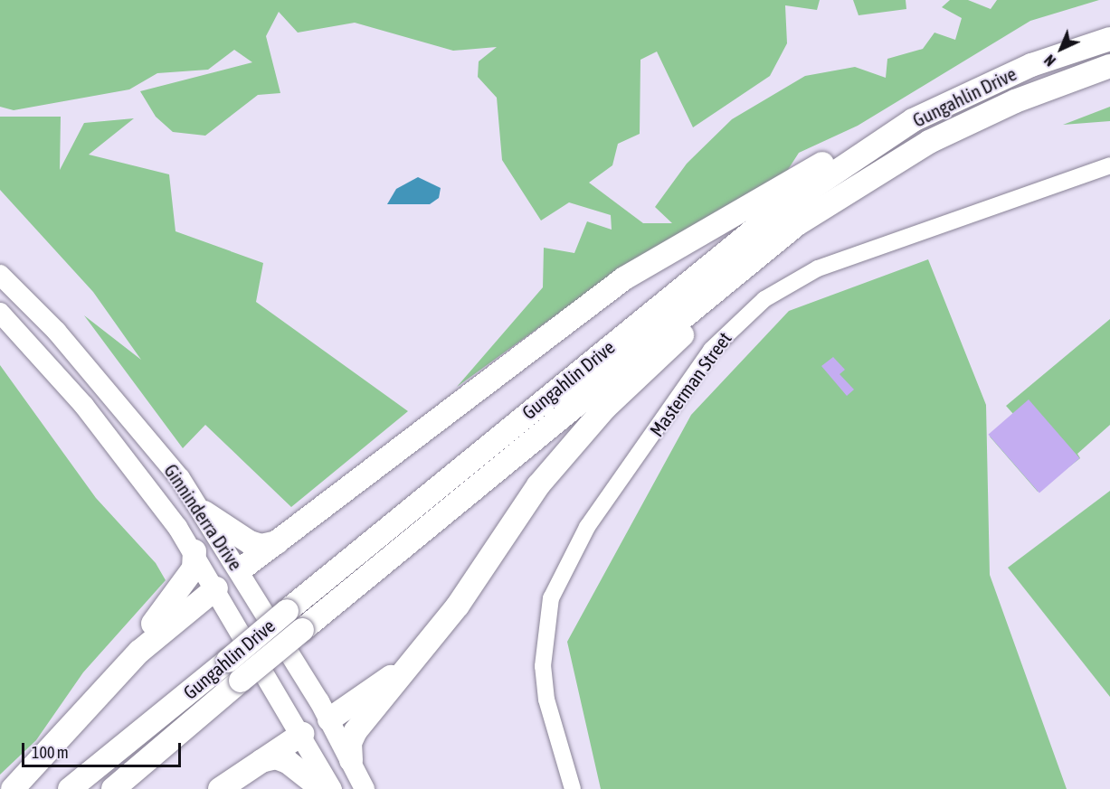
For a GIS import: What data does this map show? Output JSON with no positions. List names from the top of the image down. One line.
{"streets":{"highway":["Gungahlin Drive"],"main road":["Ginninderra Drive"],"street":["Masterman Street"]},"scale_bar":"100 m","north":"bottom left"}
